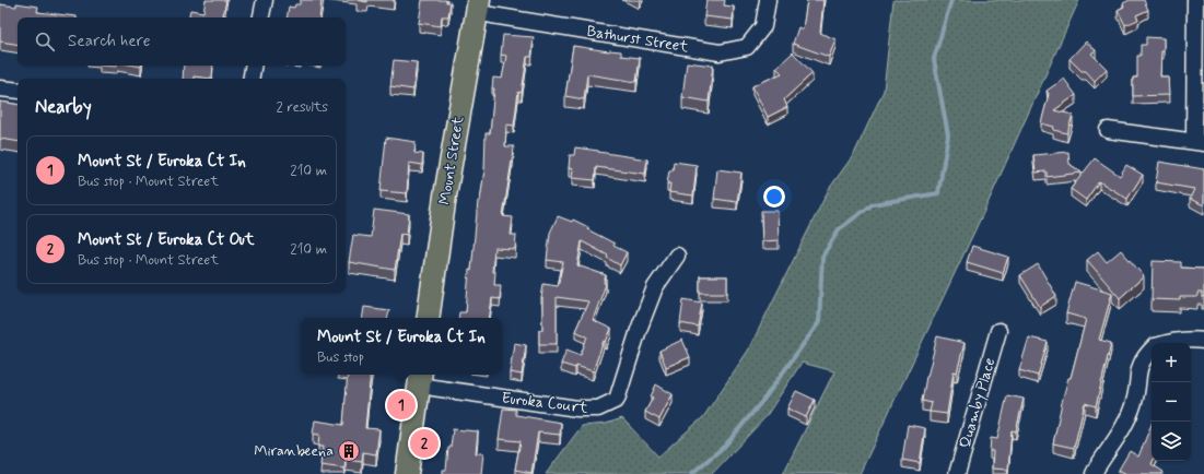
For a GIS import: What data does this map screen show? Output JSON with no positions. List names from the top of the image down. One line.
{"streets":{"highway":["Mount Street"],"street":["Bathurst Street","Euroka Court","Quamby Place"]},"crossings":[["Bathurst Street","Mount Street"]],"places":{"building":["Miranbeena"]},"page":{"search":"Search here","heading":["Nearby","2 results"],"list":[{"mark":"1","name":"Mount St / Euroka Ct In","note":"Bus stop · Mount Street","value":"210 m"},{"mark":"2","name":"Mount St / Euroka Ct Out","note":"Bus stop · Mount Street","value":"210 m"}],"popup":["Mount St / Euroka Ct In","Bus stop"],"map_buttons":["+","−"],"pins":["1","2"]}}
